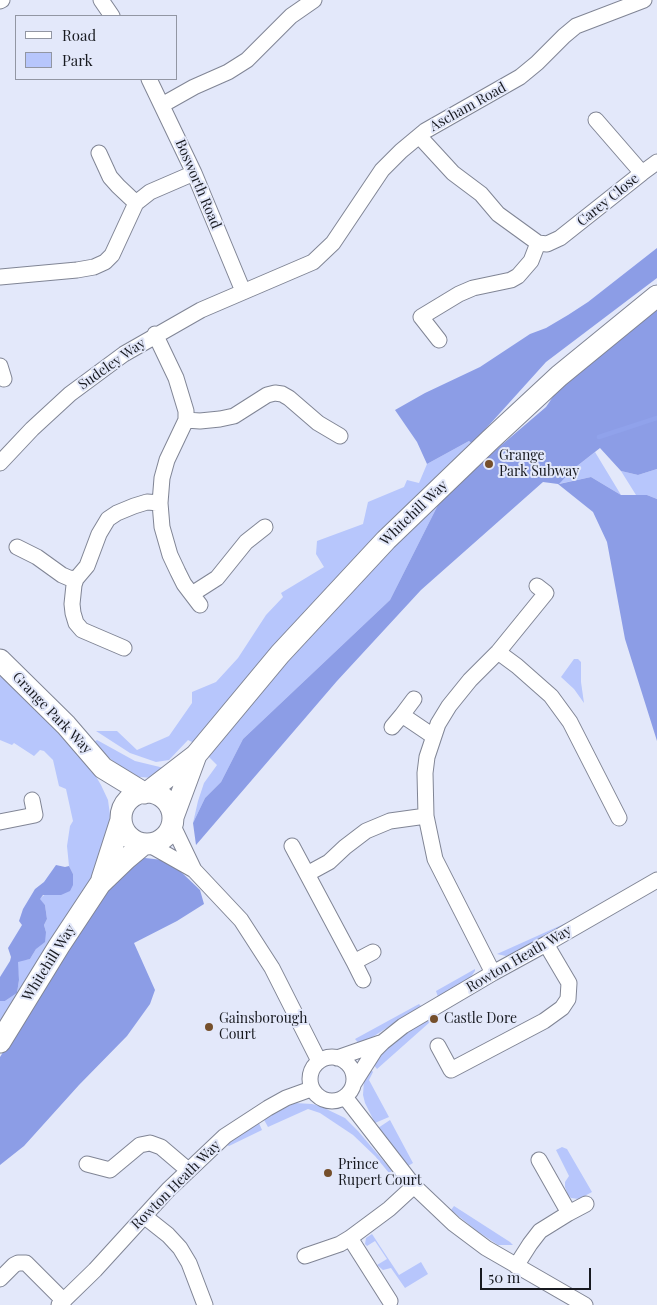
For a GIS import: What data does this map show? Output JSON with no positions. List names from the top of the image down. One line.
{"streets":{"main road":["Whitehill Way","Grange Park Way"],"street":["Ascham Road","Bosworth Road","Carey Close","Sudeley Way","Rowton Heath Way"]},"crossings":[["Ascham Road","Bosworth Road"],["Ascham Road","Sudeley Way"],["Bosworth Road","Sudeley Way"],["Whitehill Way","Grange Park Way"]],"places":["Grange Park Subway","Castle Dore","Gainsborough Court","Prince Rupert Court"],"legend":["Road","Park"],"scale_bar":"50 m"}
